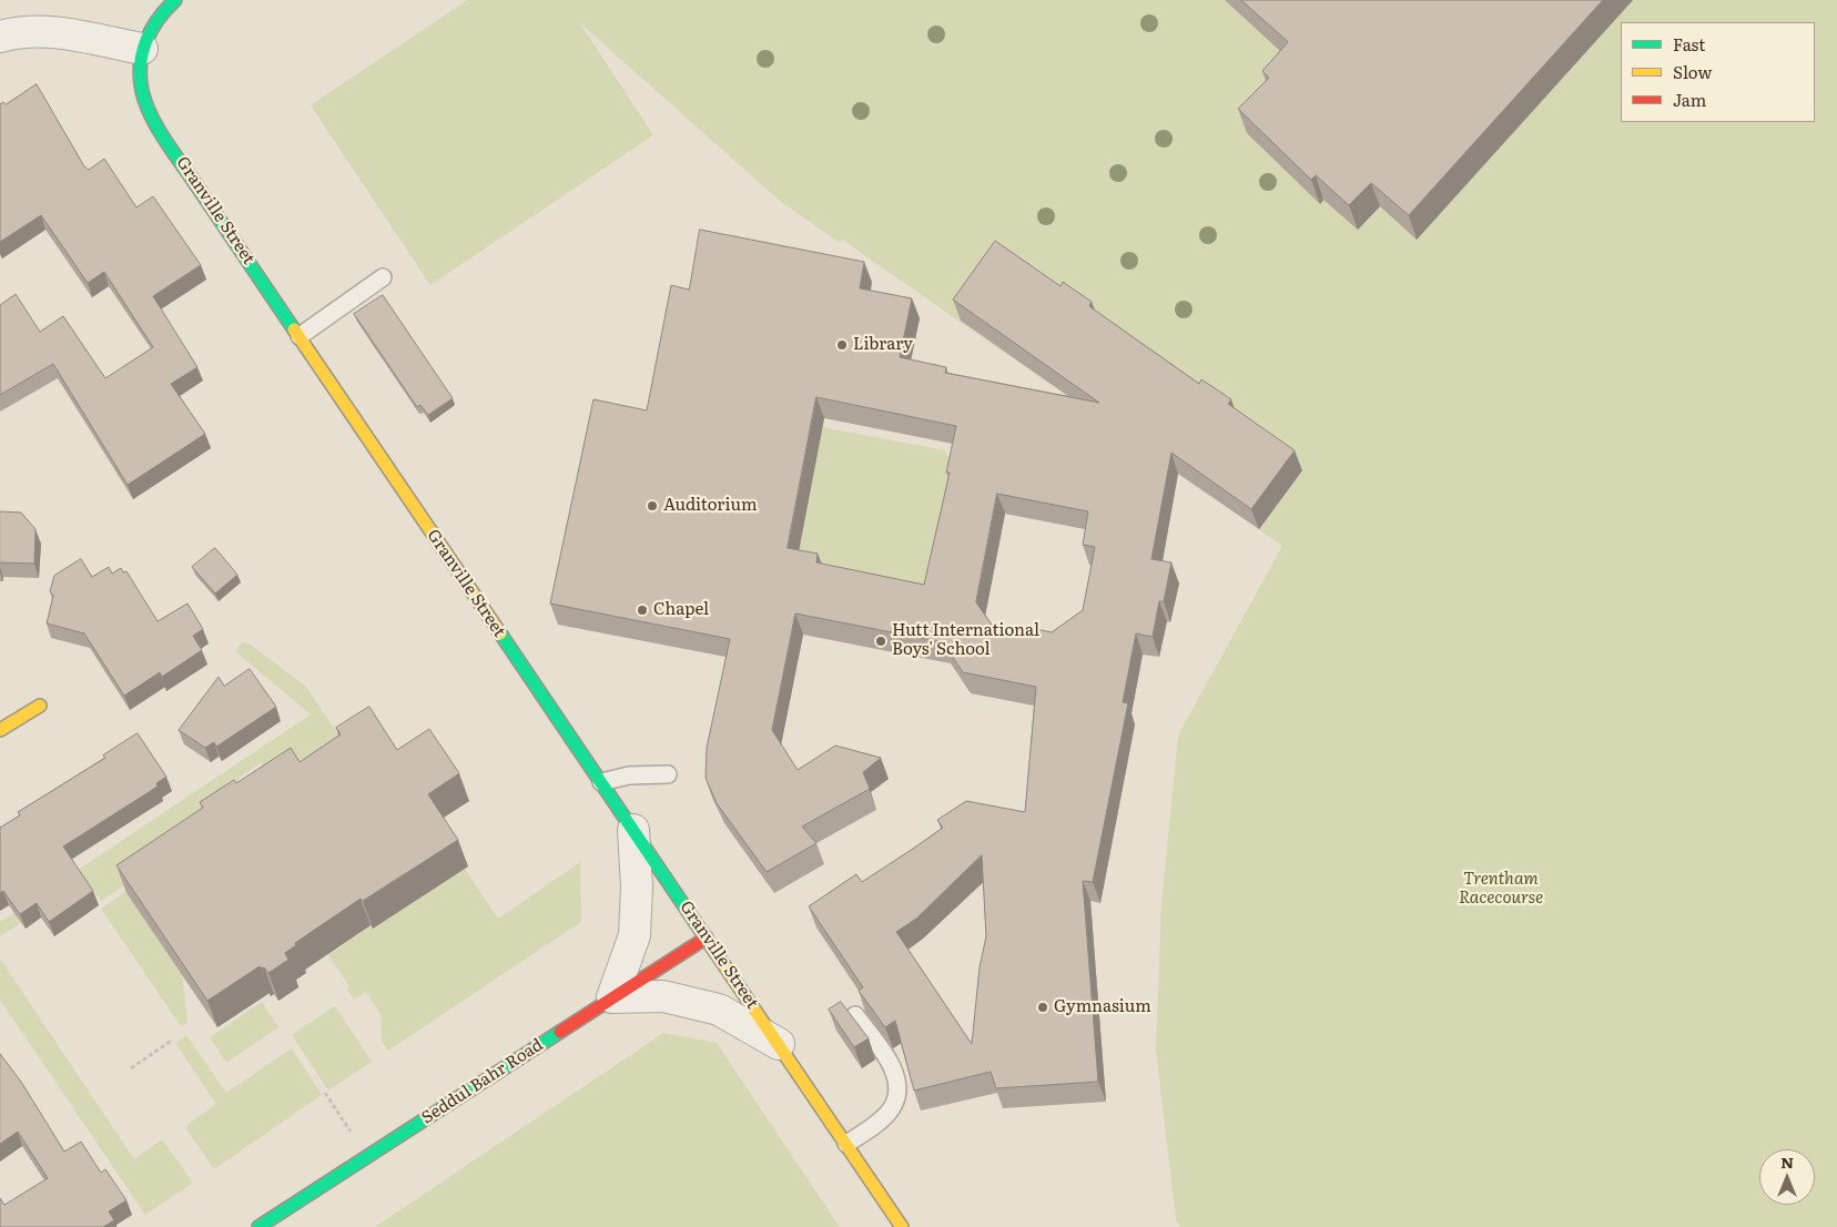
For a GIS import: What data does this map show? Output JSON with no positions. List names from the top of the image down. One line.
{"streets":{"street":["Granville Street","Seddul Bahr Road"]},"crossings":[["Granville Street","Seddul Bahr Road"]],"parks":["Trentham Racecourse"],"places":["Library","Auditorium","Chapel","Hutt International Boys' School","Gymnasium"],"legend":["Fast","Slow","Jam"],"north":"top"}
